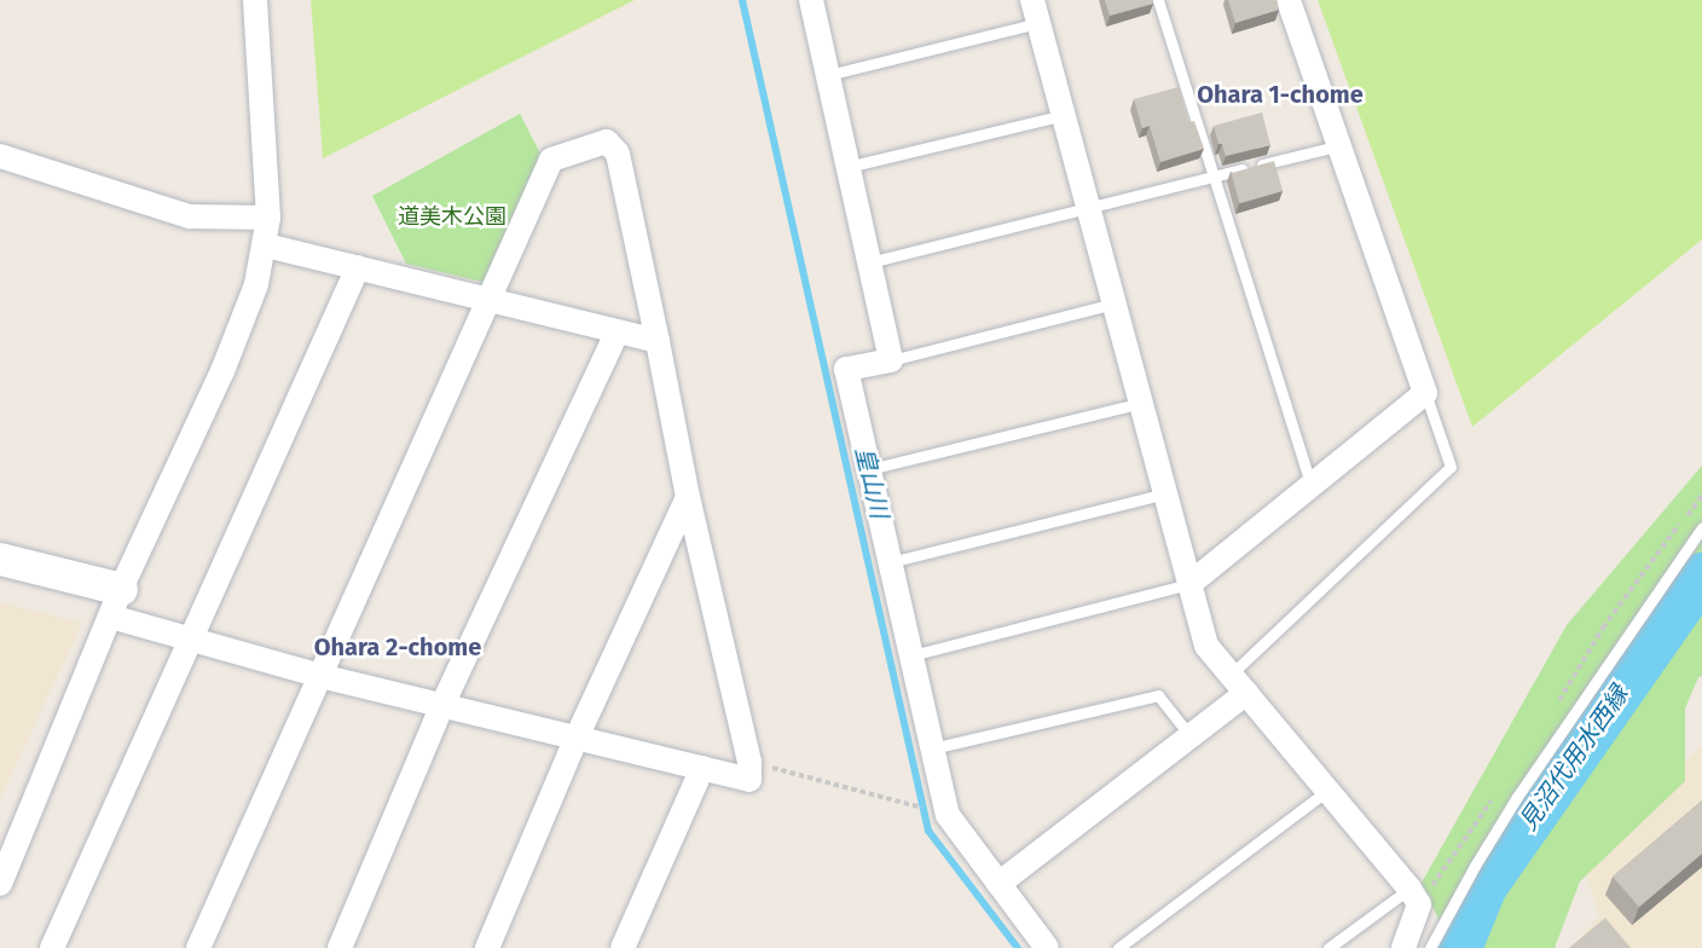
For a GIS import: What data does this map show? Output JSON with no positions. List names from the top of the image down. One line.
{"districts":["Ohara 1-chome","Ohara 2-chome"],"water":["皇山川","見沼代用水西縁"],"parks":["道美木公園"]}
